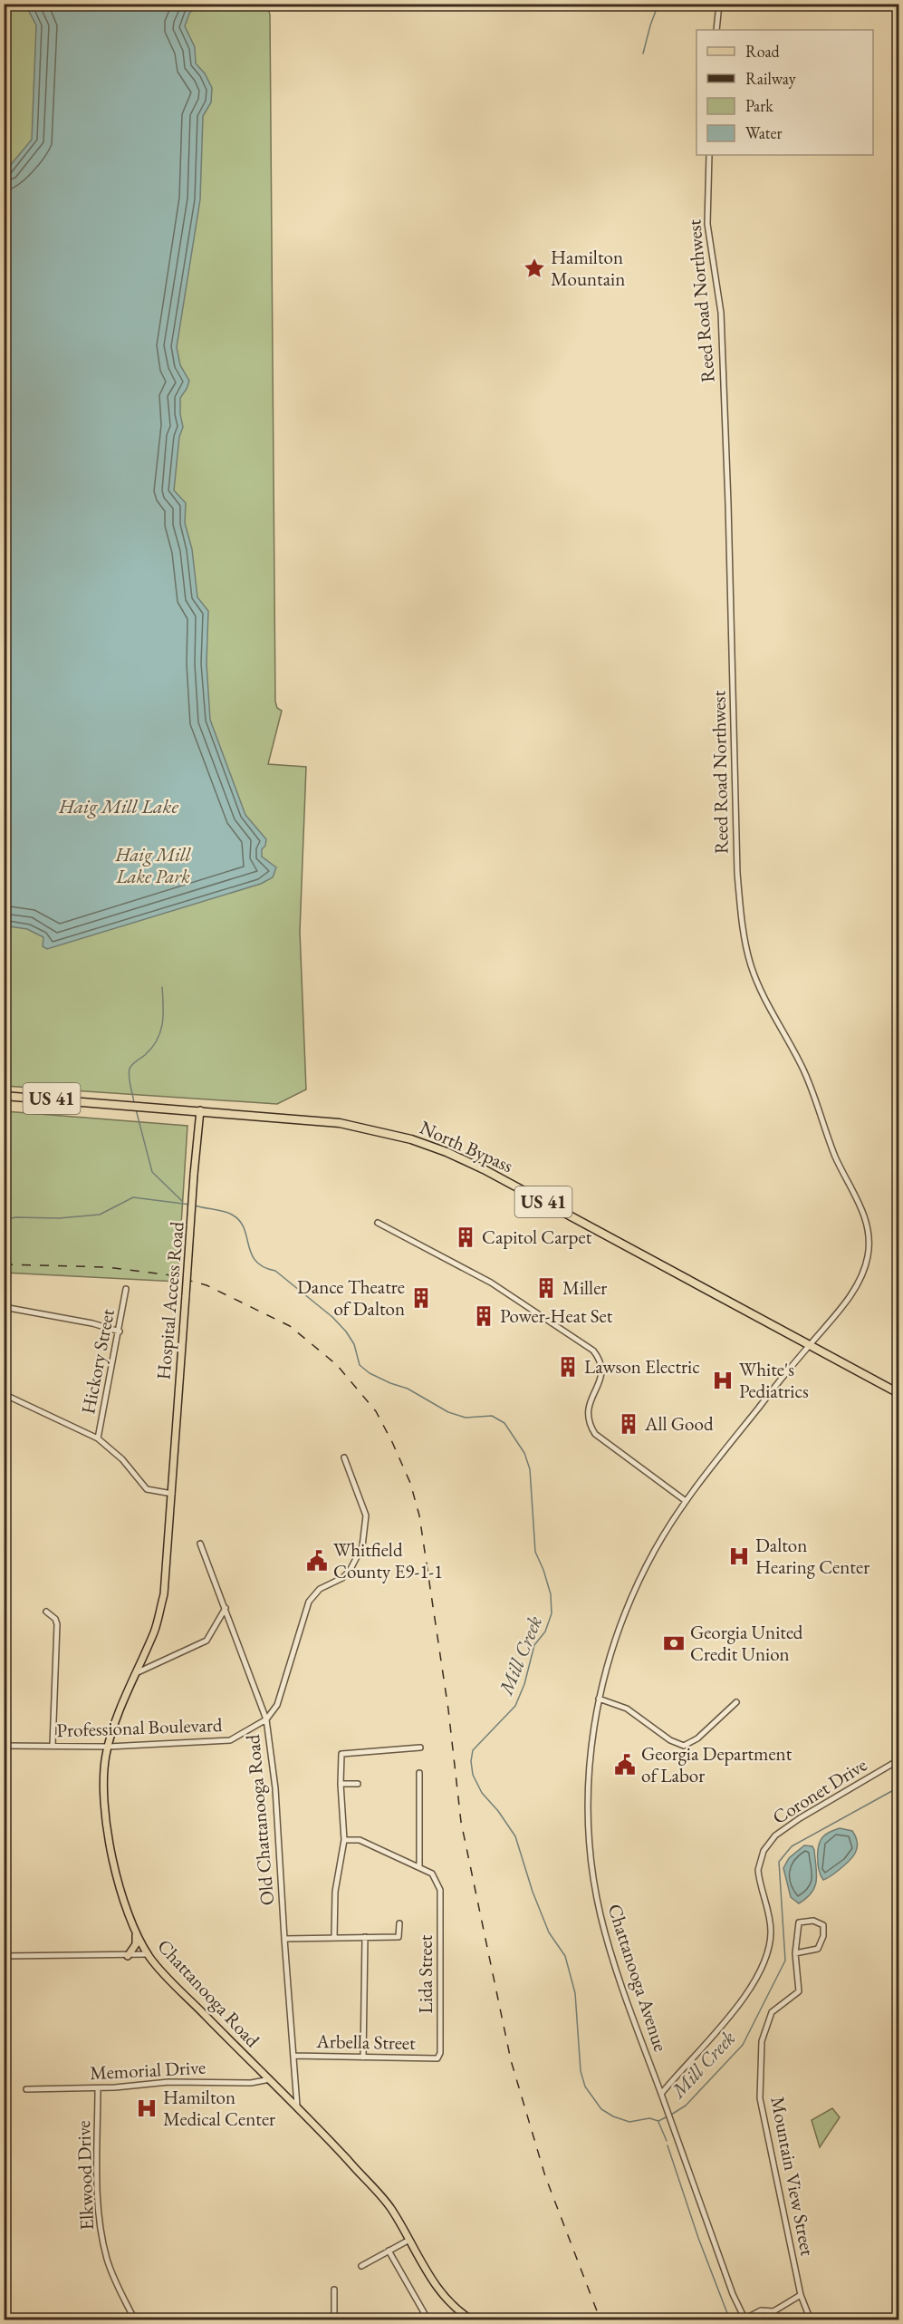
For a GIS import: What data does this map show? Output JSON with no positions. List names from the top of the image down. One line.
{"streets":{"highway":["US 41","North Bypass"],"main road":["Hospital Access Road","Chattanooga Road"],"street":["Reed Road Northwest","Hickory Street","Professional Boulevard","Coronet Drive","Old Chattanooga Road","Lida Street","Chattanooga Avenue","Arbella Street","Memorial Drive","Elkwood Drive","Mountain View Street"]},"crossings":[["Reed Road Northwest","North Bypass"],["Reed Road Northwest","Chattanooga Avenue"],["North Bypass","Hospital Access Road"],["North Bypass","Chattanooga Avenue"],["Hospital Access Road","Chattanooga Road"],["Professional Boulevard","Old Chattanooga Road"],["Professional Boulevard","Chattanooga Road"],["Coronet Drive","Chattanooga Avenue"],["Old Chattanooga Road","Chattanooga Road"],["Old Chattanooga Road","Arbella Street"],["Lida Street","Arbella Street"],["Chattanooga Road","Memorial Drive"],["Memorial Drive","Elkwood Drive"]],"water":["Haig Mill Lake","Mill Creek"],"parks":["Haig Mill Lake Park"],"places":{"place":["Hamilton Mountain"],"building":["Capitol Carpet","Miller","Dance Theatre of Dalton","Power-Heat Set","Lawson Electric","All Good"],"hospital":["White's Pediatrics","Dalton Hearing Center","Hamilton Medical Center"],"public building":["Whitfield County E9-1-1","Georgia Department of Labor"],"bank":["Georgia United Credit Union"]},"legend":["Road","Railway","Park","Water"]}
